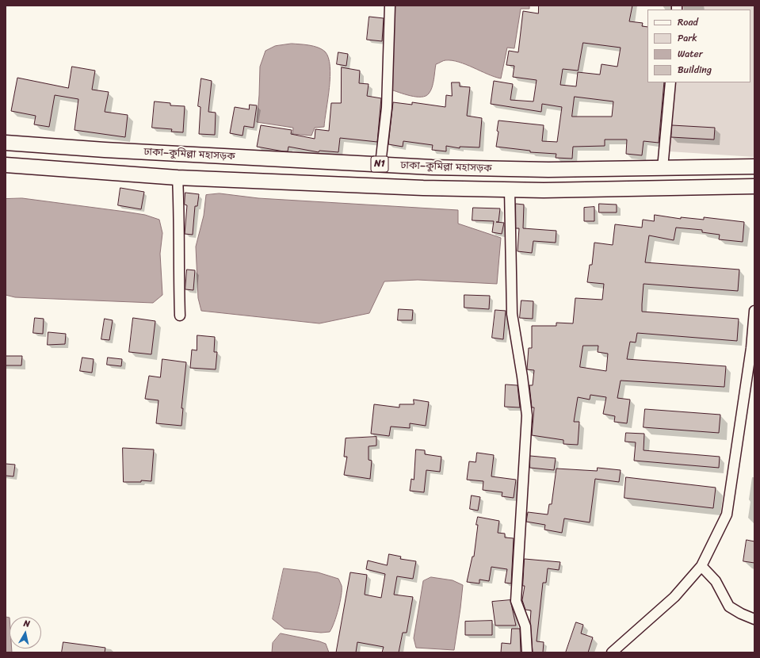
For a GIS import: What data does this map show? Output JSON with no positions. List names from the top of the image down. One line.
{"streets":{"highway":["ঢাকা–কুমিল্লা মহাসড়ক","N1"]},"legend":["Road","Park","Water","Building"],"north":"top"}
